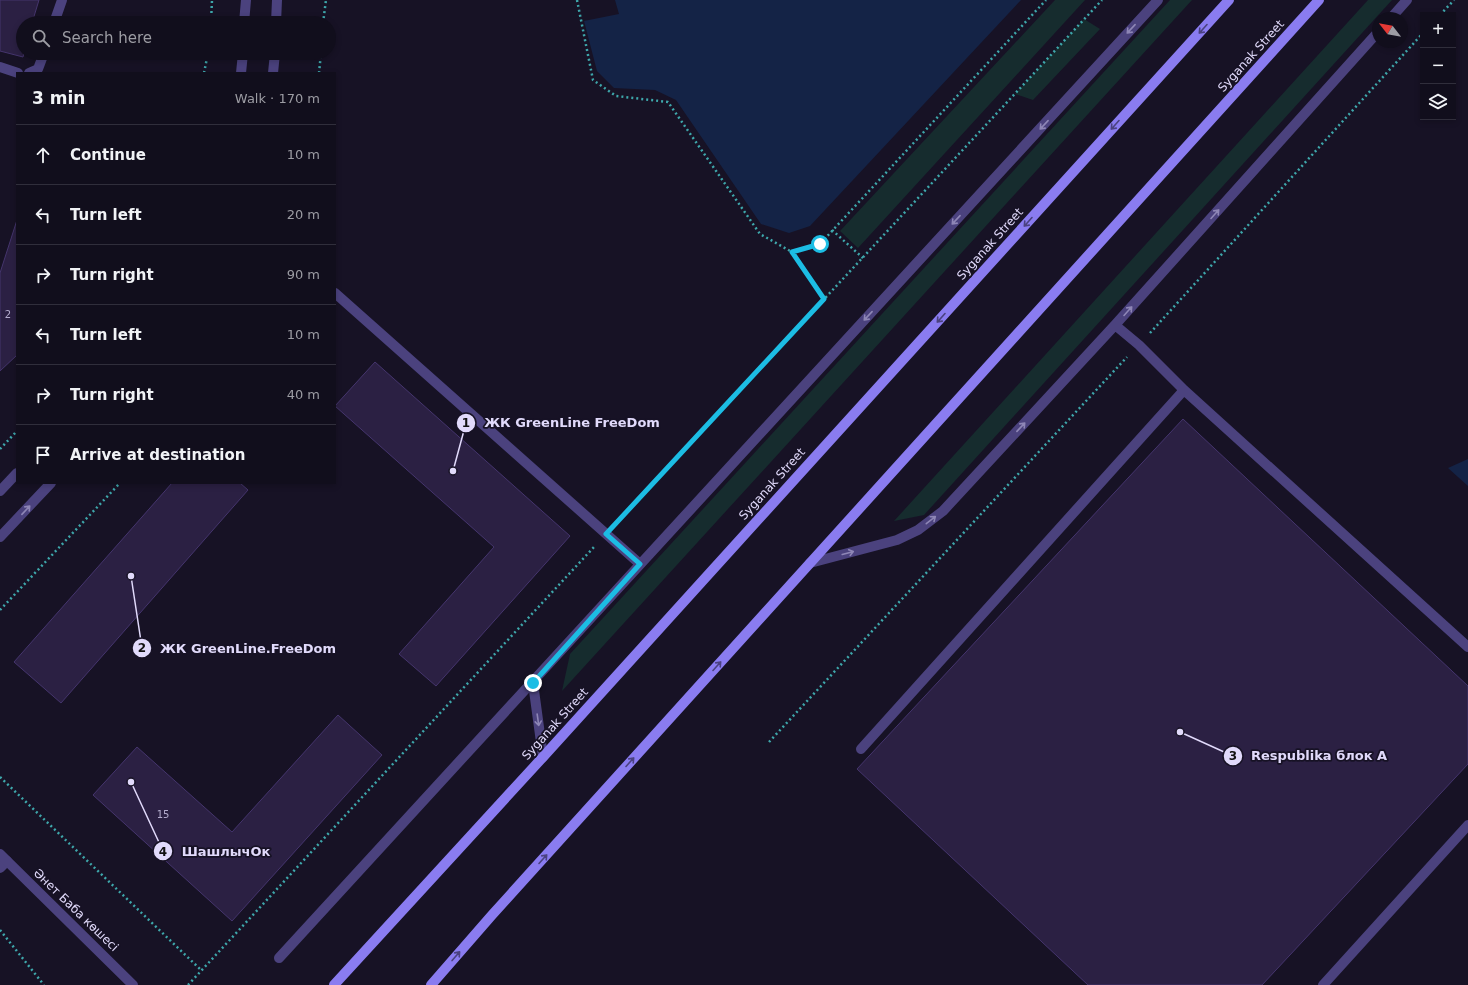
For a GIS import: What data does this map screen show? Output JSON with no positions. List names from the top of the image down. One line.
{"streets":{"main road":["Syganak Street"],"street":["Әнет Баба көшесі"]},"places":["ЖК GreenLine FreeDom","ЖК GreenLine.FreeDom","Respublika блок А","ШашлычОк"],"house_numbers":["2","15"],"north":"top left","page":{"map_buttons":["+","−"],"search":"Search here","heading":["3 min","Walk · 170 m"],"list":[["Continue","10 m"],["Turn left","20 m"],["Turn right","90 m"],["Turn left","10 m"],["Turn right","40 m"],"Arrive at destination"]}}
